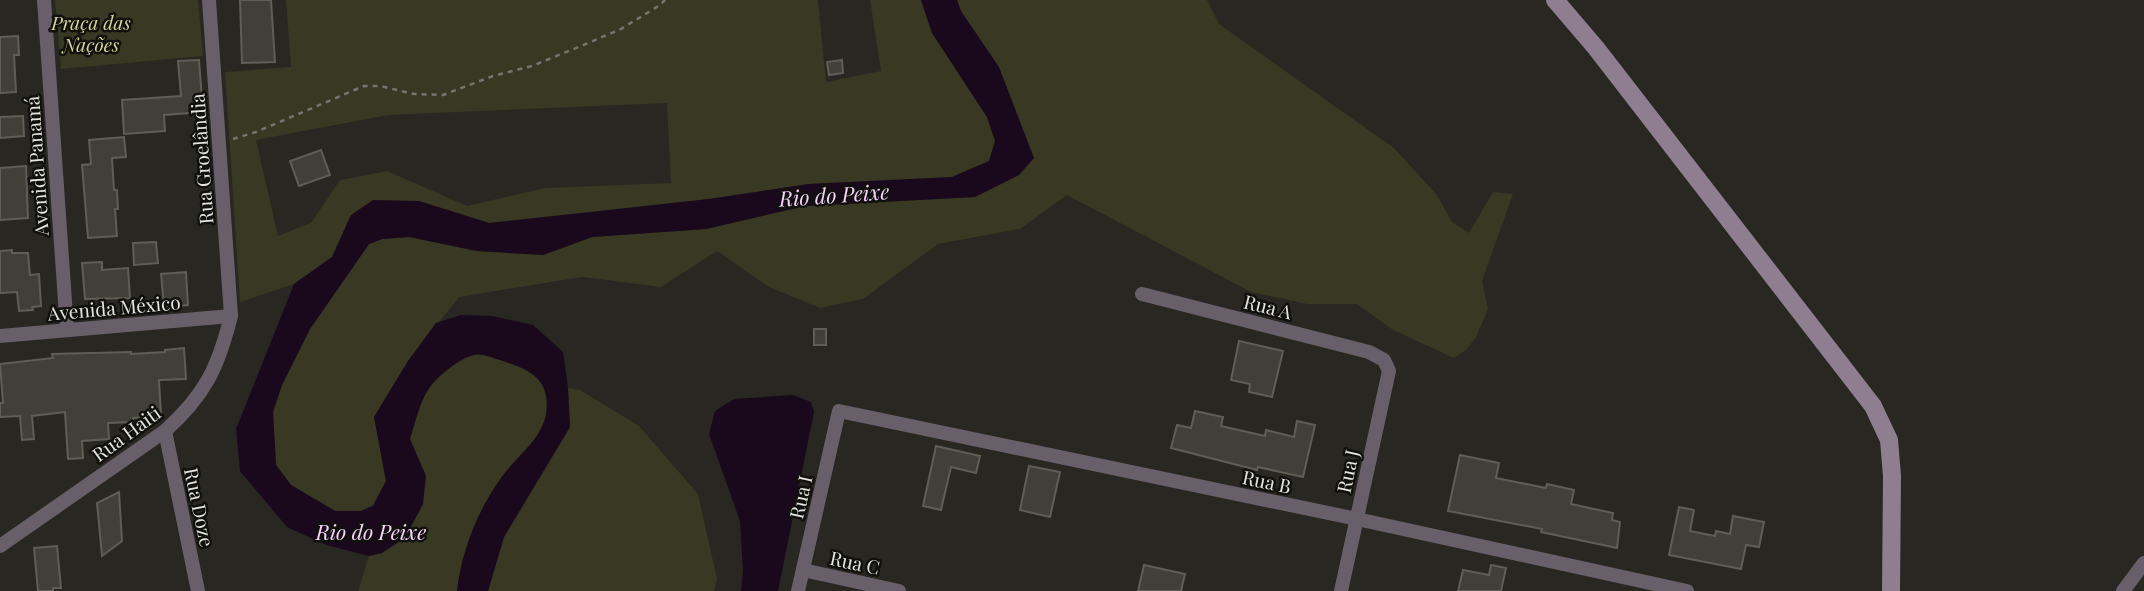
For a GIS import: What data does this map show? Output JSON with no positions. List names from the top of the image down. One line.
{"streets":{"street":["Rua Groelândia","Avenida Panamá","Rua A","Avenida México","Rua Haiti","Rua J","Rua B","Rua I","Rua Doze","Rua C"]},"crossings":[["Rua Groelândia","Avenida México"],["Rua Groelândia","Rua Haiti"],["Avenida Panamá","Avenida México"],["Rua A","Rua J"],["Avenida México","Rua Haiti"],["Rua Haiti","Rua Doze"],["Rua J","Rua B"],["Rua B","Rua I"],["Rua I","Rua C"]],"water":["Rio do Peixe"],"parks":["Praça das Nações"]}
